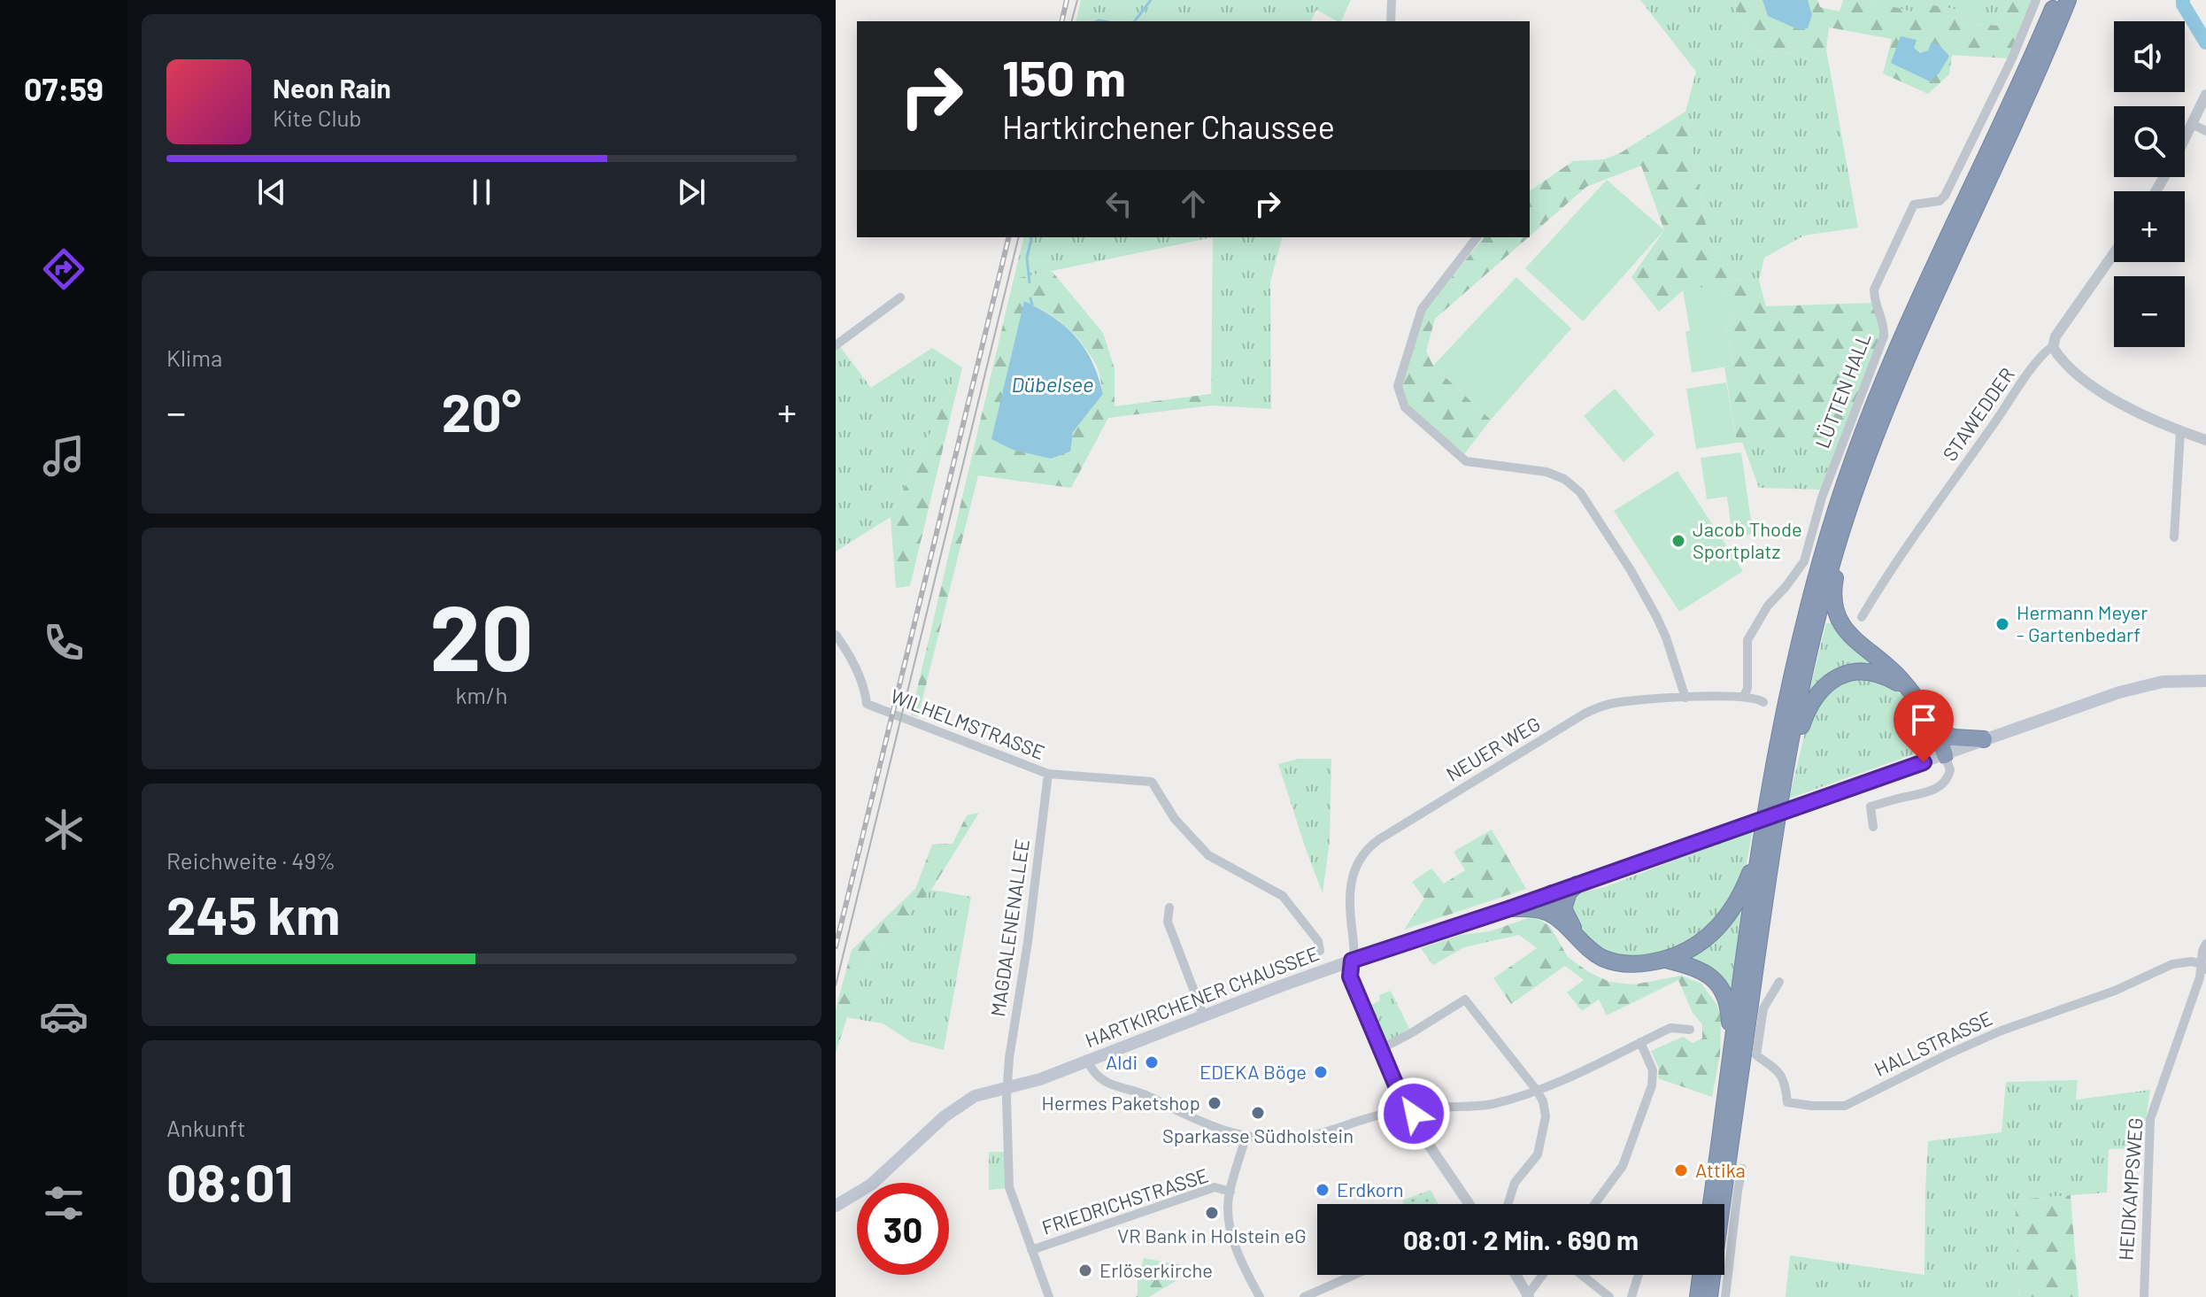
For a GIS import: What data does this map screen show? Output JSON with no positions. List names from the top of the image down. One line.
{"streets":{"main road":["HARTKIRCHENER CHAUSSEE"],"street":["LÜTTEN HALL","STAWEDDER","WILHELMSTRASSE","NEUER WEG","MAGDALENENALLEE","HALLSTRASSE","HEIDKAMPSWEG","FRIEDRICHSTRASSE"]},"crossings":[["LÜTTEN HALL","NEUER WEG"],["WILHELMSTRASSE","MAGDALENENALLEE"],["NEUER WEG","HARTKIRCHENER CHAUSSEE"],["MAGDALENENALLEE","HARTKIRCHENER CHAUSSEE"],["MAGDALENENALLEE","FRIEDRICHSTRASSE"],["HALLSTRASSE","HEIDKAMPSWEG"]],"water":["Dübelsee"],"places":["Jacob Thode Sportplatz","Hermann Meyer - Gartenbedarf","Aldi","EDEKA Böge","Hermes Paketshop","Sparkasse Südholstein","Attika","Erdkorn","VR Bank in Holstein eG","Erlöserkirche"],"page":{"tabs":"07:59","map_buttons":["+","−"],"turn":["150 m","Hartkirchener Chaussee"],"song":["Neon Rain","Kite Club"],"tile":["Klima",["20","km/h"],["Reichweite · 49%","245 km"],["Ankunft","08:01"]],"heat":["−","20°","+"],"limit":"30","trip":"08:01 · 2 Min. · 690 m"}}
